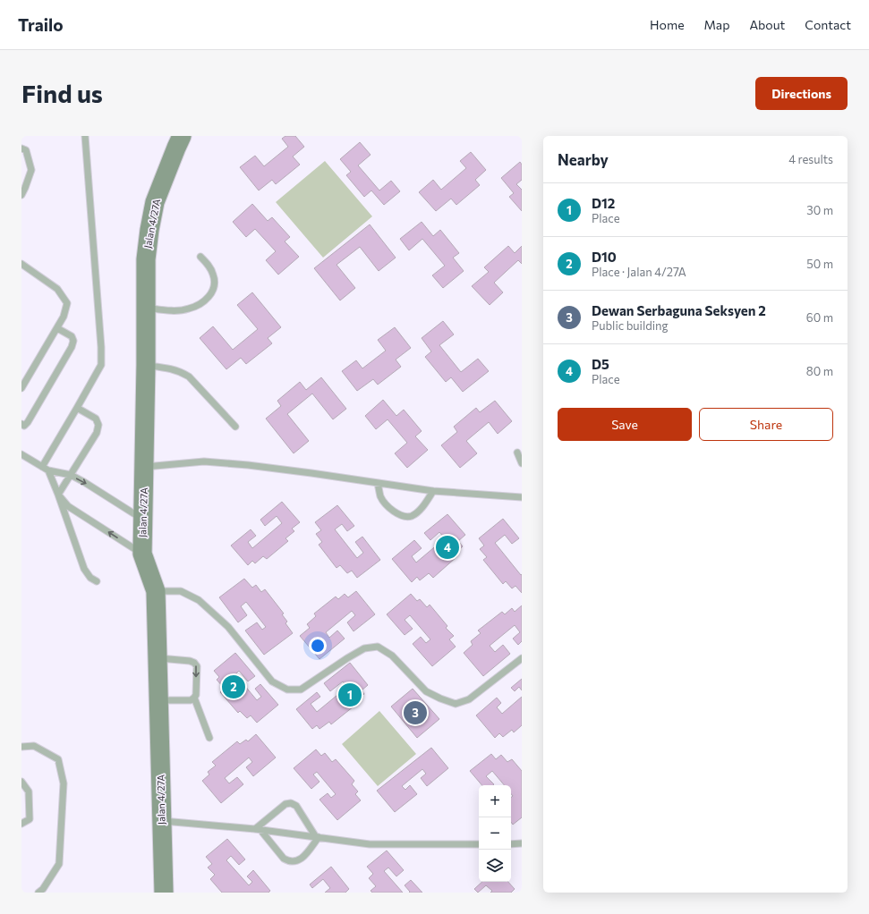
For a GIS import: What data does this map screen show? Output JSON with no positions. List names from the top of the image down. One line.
{"streets":{"street":["Jalan 4/27A"]},"page":{"header":"Trailo","nav":["Home","Map","About","Contact"],"buttons":["Directions",["Save","Share"]],"title":"Find us","heading":["Nearby","4 results"],"list":[{"mark":"1","name":"D12","note":"Place","value":"30 m"},{"mark":"2","name":"D10","note":"Place · Jalan 4/27A","value":"50 m"},{"mark":"3","name":"Dewan Serbaguna Seksyen 2","note":"Public building","value":"60 m"},{"mark":"4","name":"D5","note":"Place","value":"80 m"}],"pins":["4","2","1","3"],"map_buttons":["+","−"]}}
